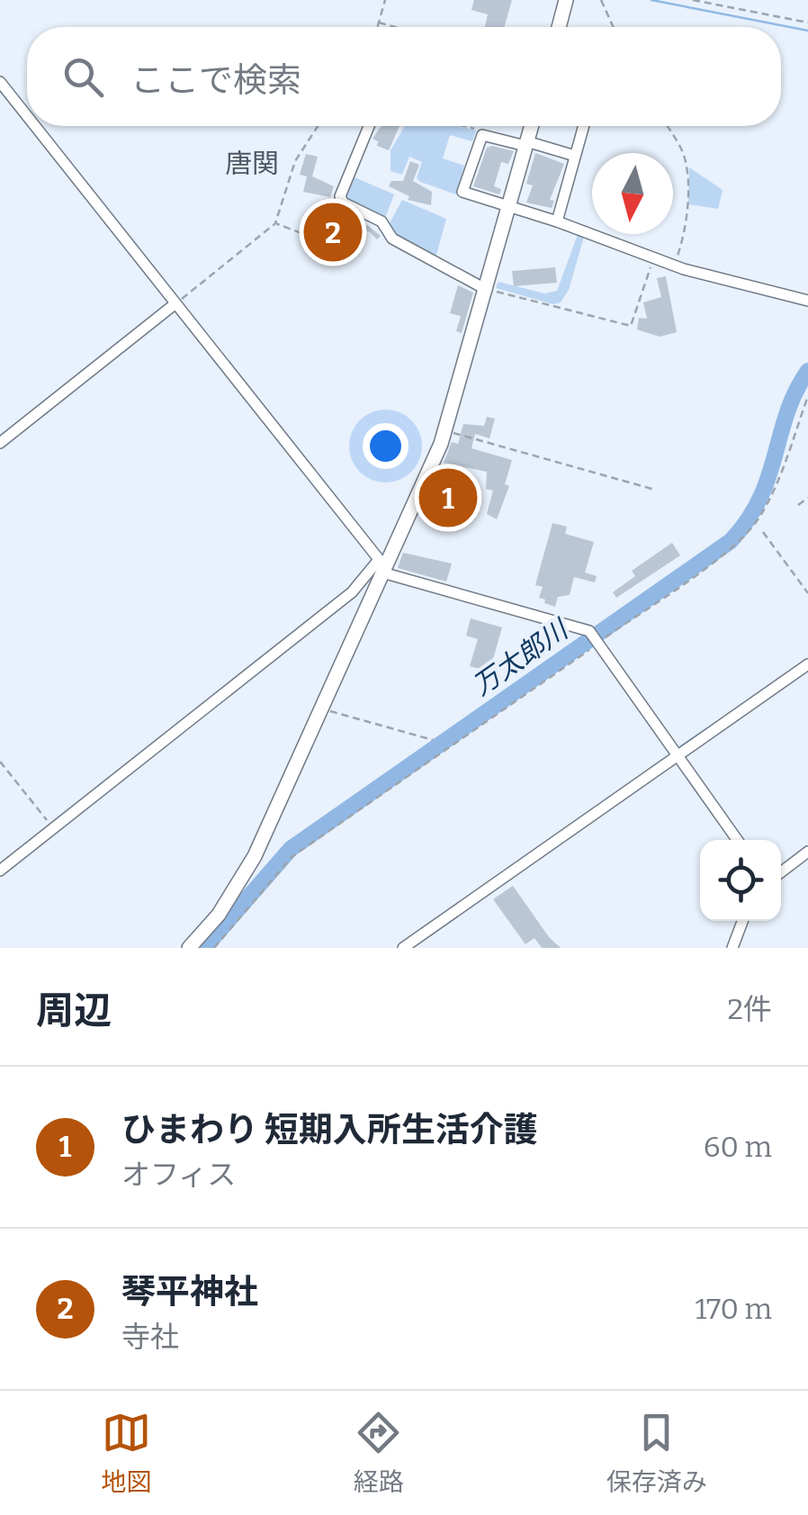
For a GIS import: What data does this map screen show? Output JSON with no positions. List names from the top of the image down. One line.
{"districts":["唐関"],"water":["万太郎川"],"north":"bottom","page":{"search":"ここで検索","pins":["2","1"],"heading":["周辺","2件"],"list":[{"mark":"1","name":"ひまわり 短期入所生活介護","note":"オフィス","value":"60 m"},{"mark":"2","name":"琴平神社","note":"寺社","value":"170 m"}],"nav":["地図","経路","保存済み"]}}
